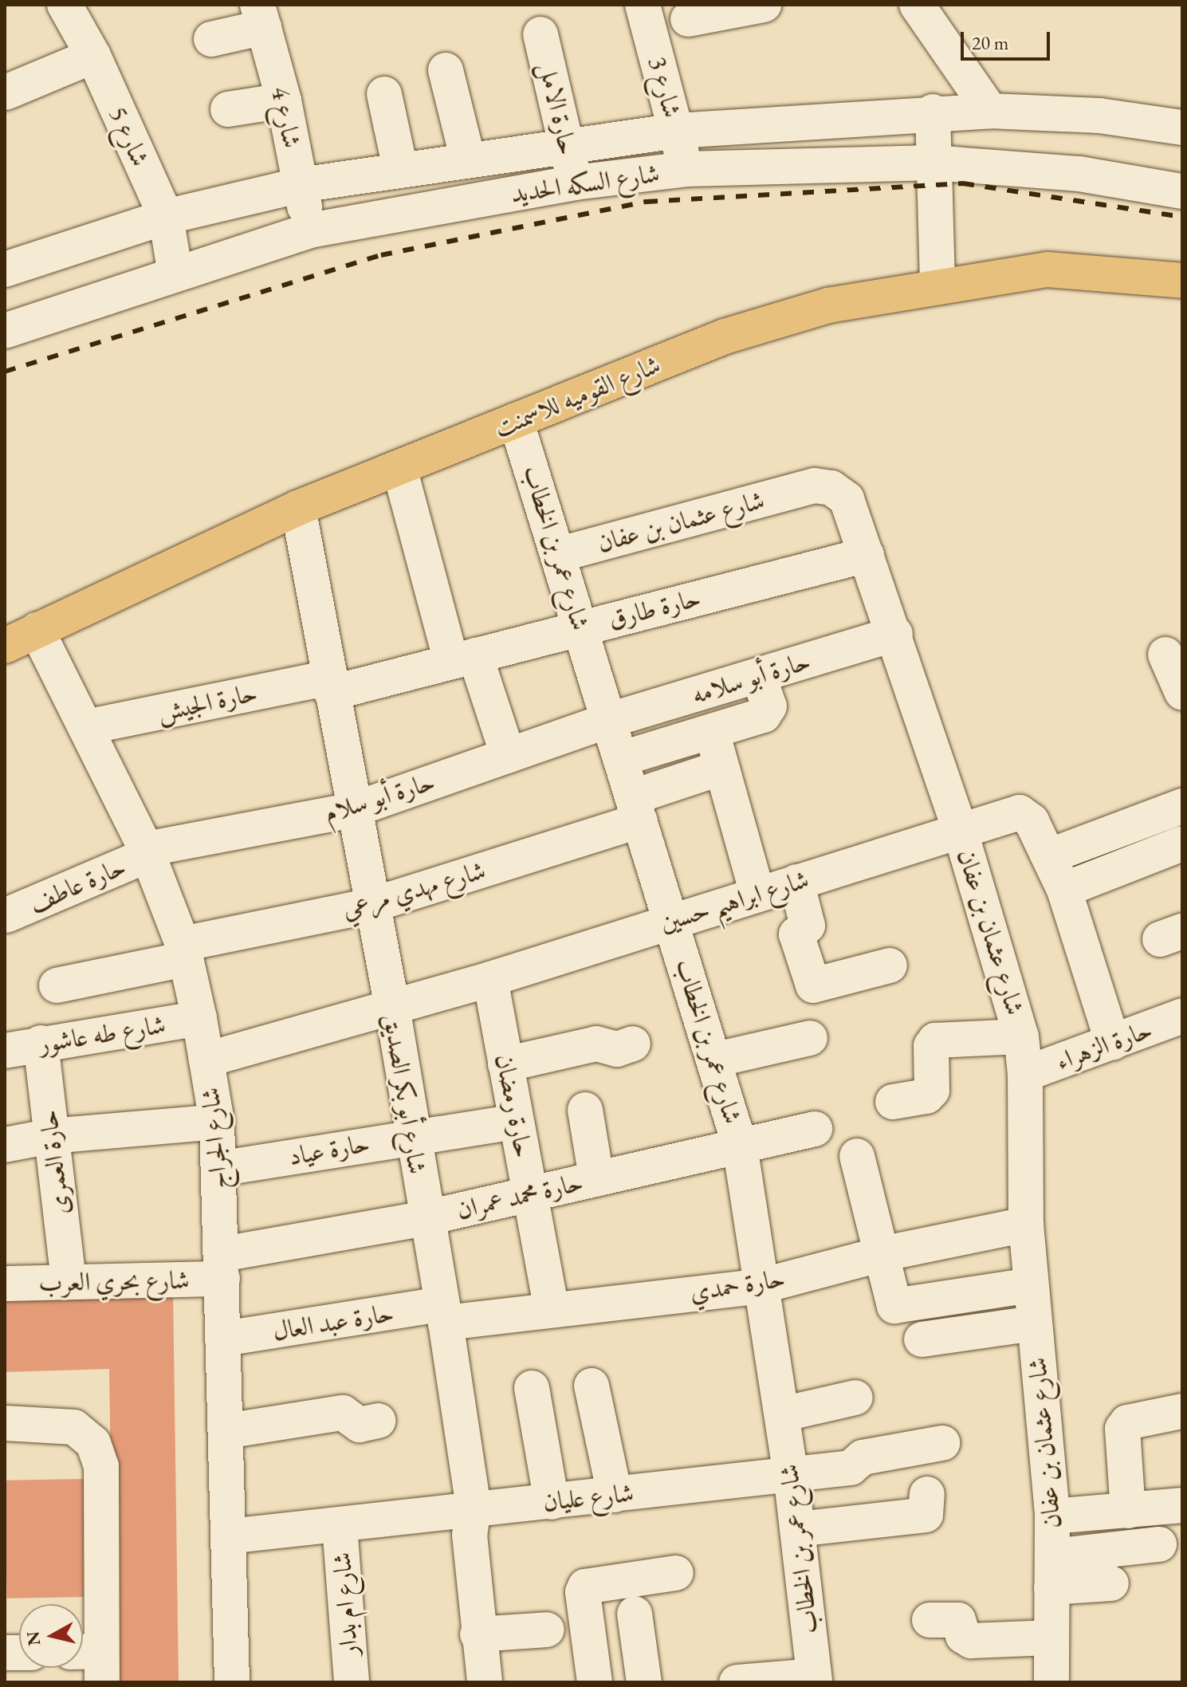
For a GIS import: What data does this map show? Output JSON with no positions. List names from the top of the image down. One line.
{"streets":{"main road":["شارع القوميه للاسمنت"],"street":["شارع 3","حارة الامل","شارع 4","شارع 5","شارع السكه الحديد","شارع عثمان بن عفان","شارع عمر بن الخطاب","حارة طارق","حارة أبو سلامه","حارة الجيش","حارة أبو سلام","حارة عاطف","شارع مهدي مرعي","شارع ابراهيم حسين","شارع طه عاشور","حارة الزهراء","شارع أبو بكر الصديق","حارة رمضان","شارع الجراج","حارة عياد","حارة العمرى","حارة محمد عمران","شارع بحري العرب","حارة حمدي","حارة عبد العال","شارع عليان","شارع ام بدار"]},"crossings":[["شارع 3","شارع السكه الحديد"],["حارة الامل","شارع السكه الحديد"],["شارع 4","شارع السكه الحديد"],["شارع 5","شارع السكه الحديد"],["شارع القوميه للاسمنت","شارع عمر بن الخطاب"],["شارع القوميه للاسمنت","شارع أبو بكر الصديق"],["شارع القوميه للاسمنت","شارع الجراج"],["شارع عثمان بن عفان","شارع عمر بن الخطاب"],["شارع عثمان بن عفان","حارة طارق"],["شارع عثمان بن عفان","حارة أبو سلامه"],["شارع عثمان بن عفان","شارع ابراهيم حسين"],["شارع عثمان بن عفان","حارة الزهراء"],["شارع عثمان بن عفان","حارة حمدي"],["شارع عمر بن الخطاب","حارة طارق"],["شارع عمر بن الخطاب","حارة أبو سلامه"],["شارع عمر بن الخطاب","حارة أبو سلام"],["شارع عمر بن الخطاب","شارع مهدي مرعي"],["شارع عمر بن الخطاب","شارع ابراهيم حسين"],["شارع عمر بن الخطاب","حارة محمد عمران"],["شارع عمر بن الخطاب","حارة حمدي"],["شارع عمر بن الخطاب","شارع عليان"],["حارة طارق","حارة الجيش"],["حارة طارق","شارع أبو بكر الصديق"],["حارة أبو سلامه","حارة أبو سلام"],["حارة الجيش","شارع أبو بكر الصديق"],["حارة الجيش","شارع الجراج"],["حارة أبو سلام","حارة عاطف"],["حارة أبو سلام","شارع أبو بكر الصديق"],["حارة أبو سلام","شارع الجراج"],["حارة عاطف","شارع الجراج"],["شارع مهدي مرعي","شارع أبو بكر الصديق"],["شارع مهدي مرعي","شارع الجراج"],["شارع ابراهيم حسين","حارة الزهراء"],["شارع ابراهيم حسين","شارع أبو بكر الصديق"],["شارع ابراهيم حسين","حارة رمضان"],["شارع ابراهيم حسين","شارع الجراج"],["شارع طه عاشور","شارع الجراج"],["شارع طه عاشور","حارة العمرى"],["شارع أبو بكر الصديق","حارة عياد"],["شارع أبو بكر الصديق","حارة محمد عمران"],["شارع أبو بكر الصديق","حارة حمدي"],["شارع أبو بكر الصديق","حارة عبد العال"],["شارع أبو بكر الصديق","شارع عليان"],["حارة رمضان","حارة عياد"],["حارة رمضان","حارة محمد عمران"],["حارة رمضان","حارة حمدي"],["شارع الجراج","حارة عياد"],["شارع الجراج","حارة محمد عمران"],["شارع الجراج","شارع بحري العرب"],["شارع الجراج","حارة عبد العال"],["شارع الجراج","شارع عليان"],["حارة العمرى","شارع بحري العرب"],["حارة محمد عمران","شارع بحري العرب"],["حارة حمدي","حارة عبد العال"],["شارع عليان","شارع ام بدار"]],"scale_bar":"20 m","north":"left"}
